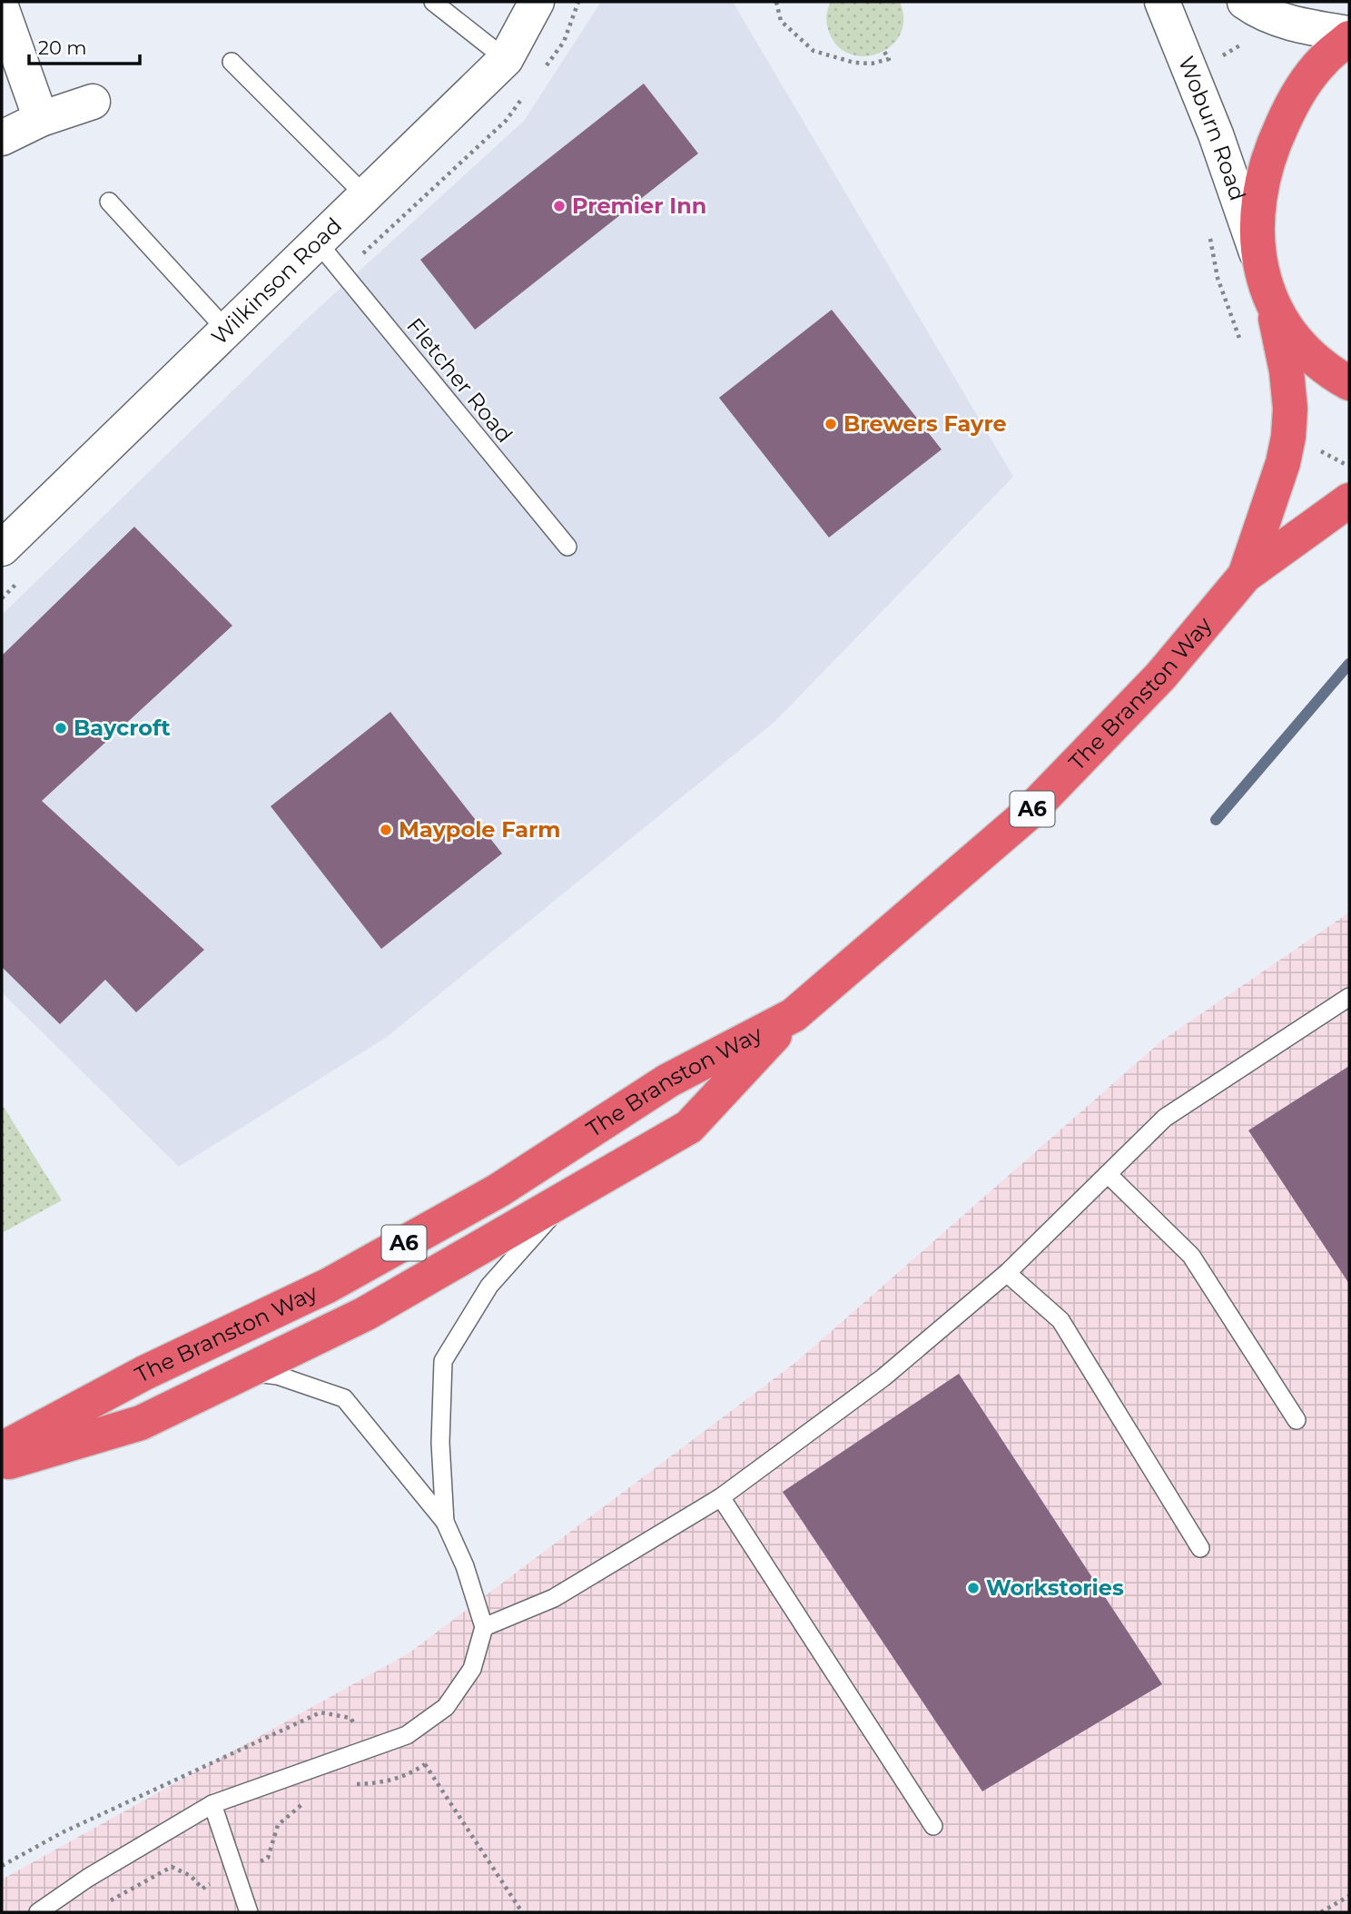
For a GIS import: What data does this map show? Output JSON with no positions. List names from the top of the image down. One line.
{"streets":{"highway":["The Branston Way","A6"],"street":["Woburn Road","Wilkinson Road"],"lane":["Fletcher Road"]},"crossings":[["Woburn Road","The Branston Way"],["Wilkinson Road","Fletcher Road"]],"places":["Premier Inn","Brewers Fayre","Baycroft","Maypole Farm","Workstories"],"scale_bar":"20 m"}
